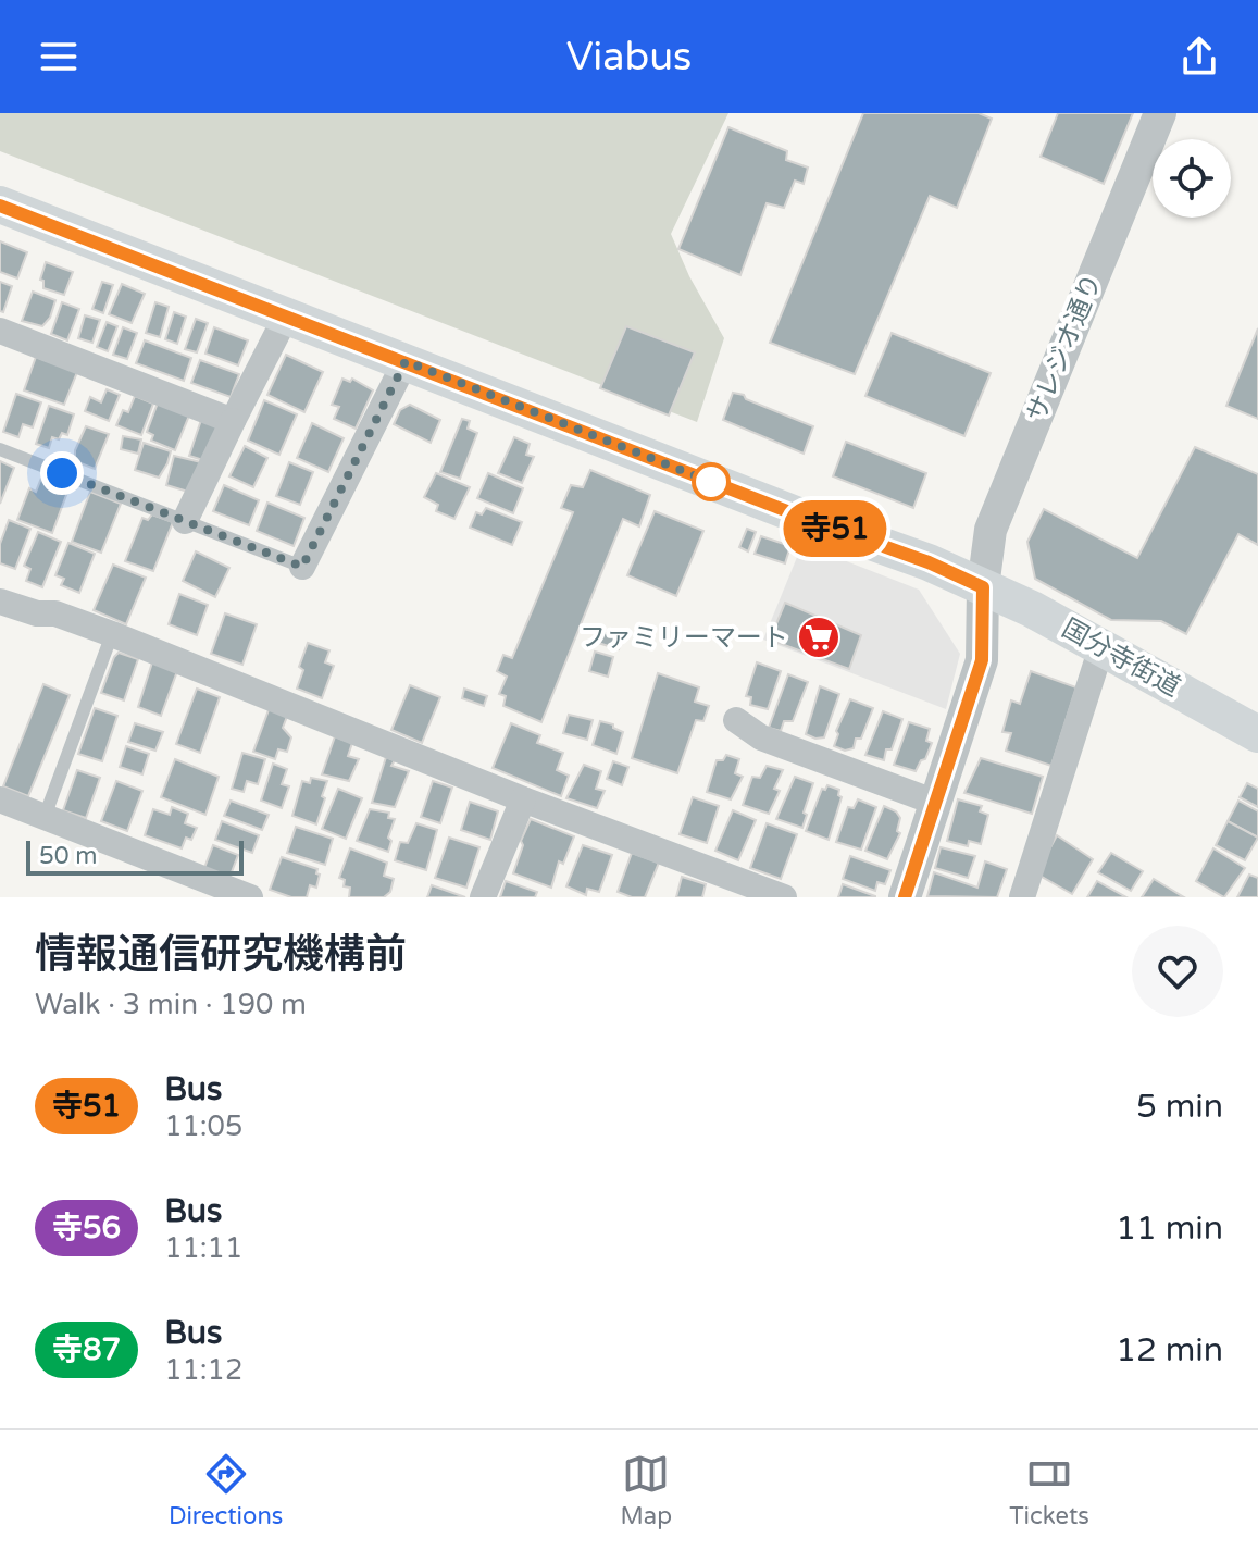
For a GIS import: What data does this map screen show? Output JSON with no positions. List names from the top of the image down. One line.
{"streets":{"main road":["国分寺街道"],"street":["サレジオ通り"]},"crossings":[["サレジオ通り","国分寺街道"]],"places":{"supermarket":["ファミリーマート"]},"lines":["bus line 寺51"],"scale_bar":"50 m","page":{"header":"Viabus","on_map":"寺51","scale":"50 m","heading":["情報通信研究機構前","Walk · 3 min · 190 m"],"list":[{"mark":"寺51","name":"Bus","note":"11:05","value":"5 min"},{"mark":"寺56","name":"Bus","note":"11:11","value":"11 min"},{"mark":"寺87","name":"Bus","note":"11:12","value":"12 min"}],"tabs":["Directions","Map","Tickets"]}}
